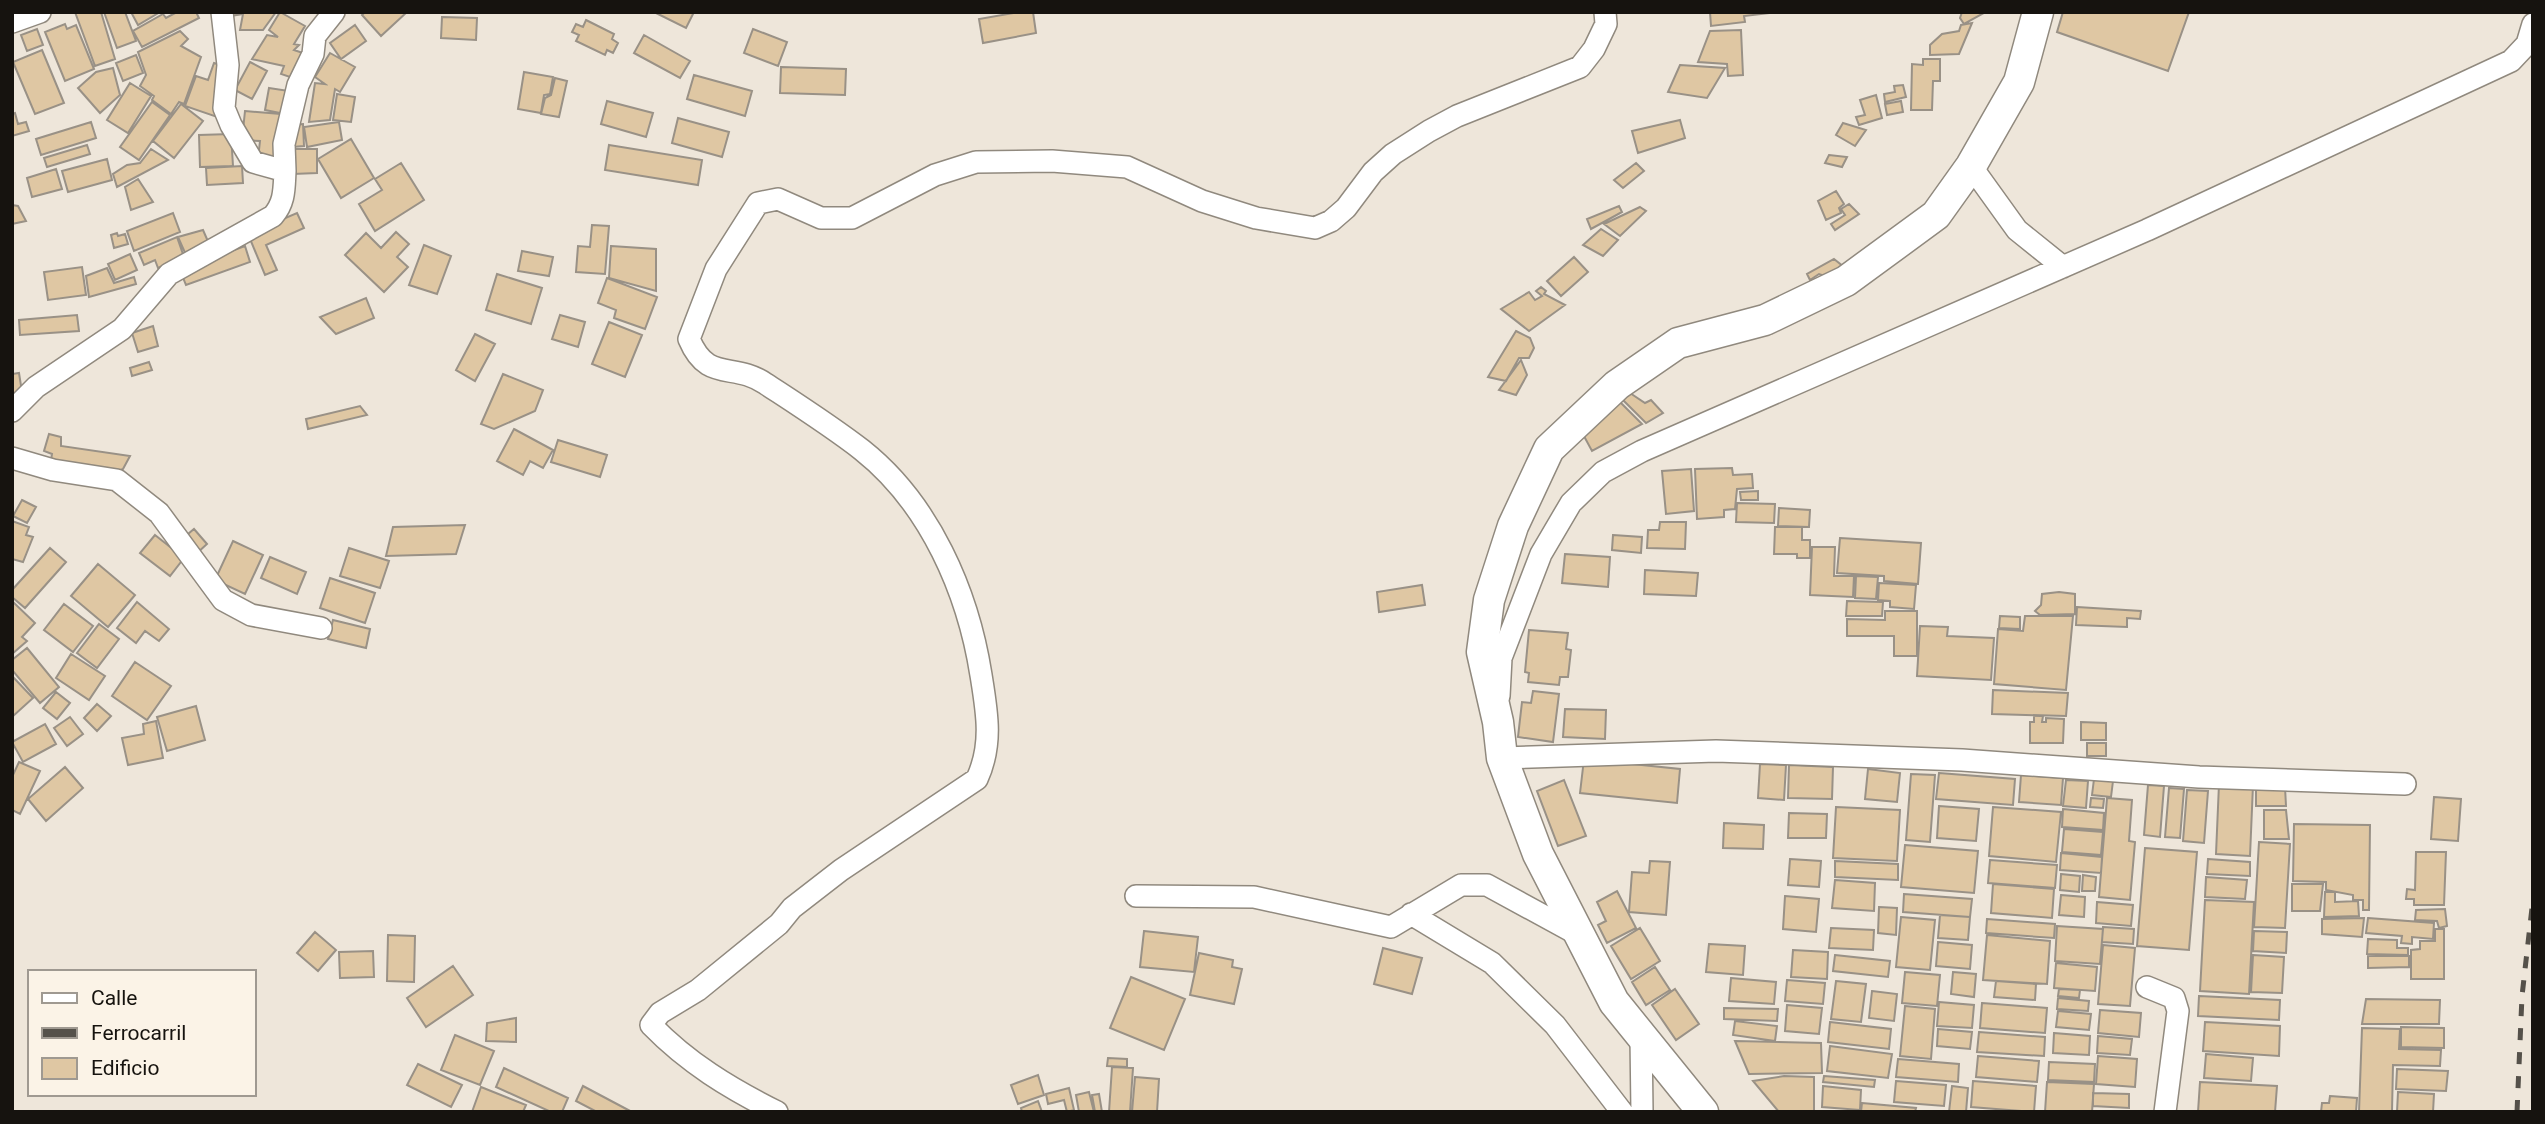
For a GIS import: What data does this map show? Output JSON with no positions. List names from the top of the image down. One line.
{"legend":["Calle","Ferrocarril","Edificio"]}
